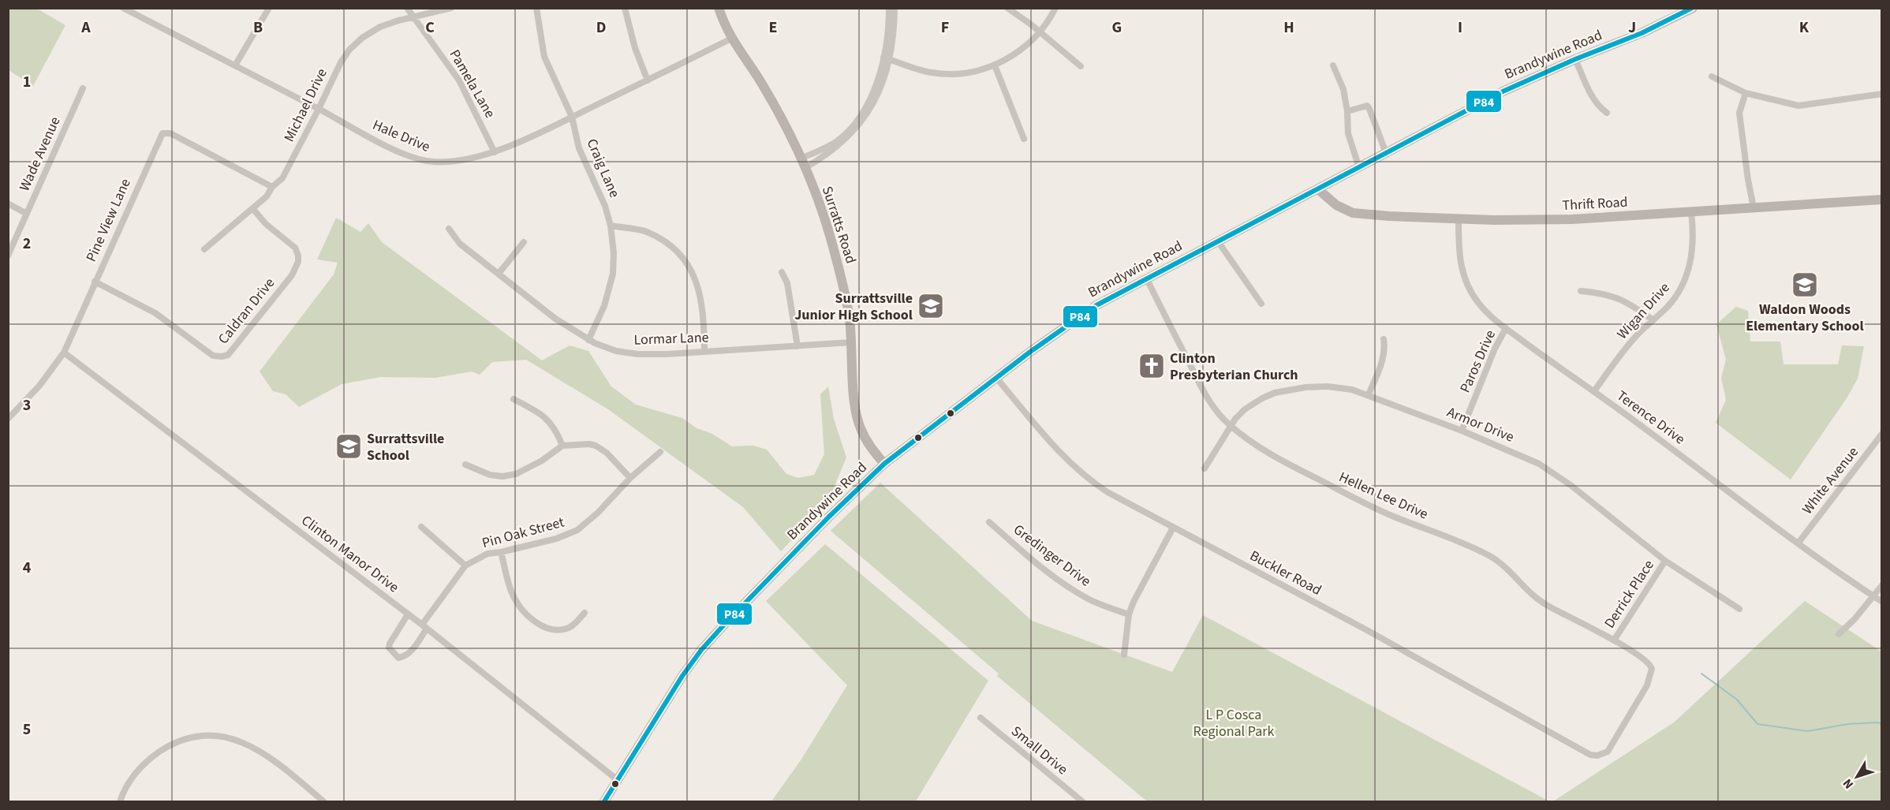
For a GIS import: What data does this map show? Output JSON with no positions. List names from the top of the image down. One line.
{"streets":{"main road":["Brandywine Road","Thrift Road","Surratts Road"],"street":["Pamela Lane","Michael Drive","Hale Drive","Wade Avenue","Craig Lane","Pine View Lane","Caldran Drive","Wigan Drive","Lormar Lane","Paros Drive","Terence Drive","Armor Drive","White Avenue","Hellen Lee Drive","Pin Oak Street","Clinton Manor Drive","Gredinger Drive","Buckler Road","Derrick Place","Small Drive"]},"crossings":[["Brandywine Road","Thrift Road"],["Brandywine Road","Surratts Road"],["Brandywine Road","Hellen Lee Drive"],["Brandywine Road","Clinton Manor Drive"],["Brandywine Road","Buckler Road"],["Pamela Lane","Michael Drive"],["Pamela Lane","Hale Drive"],["Michael Drive","Hale Drive"],["Michael Drive","Pine View Lane"],["Michael Drive","Caldran Drive"],["Hale Drive","Craig Lane"],["Hale Drive","Surratts Road"],["Craig Lane","Lormar Lane"],["Thrift Road","Wigan Drive"],["Thrift Road","Terence Drive"],["Pine View Lane","Caldran Drive"],["Pine View Lane","Clinton Manor Drive"],["Surratts Road","Lormar Lane"],["Wigan Drive","Terence Drive"],["Paros Drive","Terence Drive"],["Paros Drive","Armor Drive"],["Terence Drive","White Avenue"],["Armor Drive","Hellen Lee Drive"],["Armor Drive","Derrick Place"],["Hellen Lee Drive","Buckler Road"],["Hellen Lee Drive","Derrick Place"],["Pin Oak Street","Clinton Manor Drive"]],"parks":["L P Cosca Regional Park"],"places":{"school or university":["Waldon Woods Elementary School","Surrattsville Junior High School","Surrattsville School"],"church":["Clinton Presbyterian Church"]},"lines":["transit line P84"],"north":"bottom left","grid":{"columns":["A","B","C","D","E","F","G","H","I","J","K"],"rows":["1","2","3","4","5"]}}
